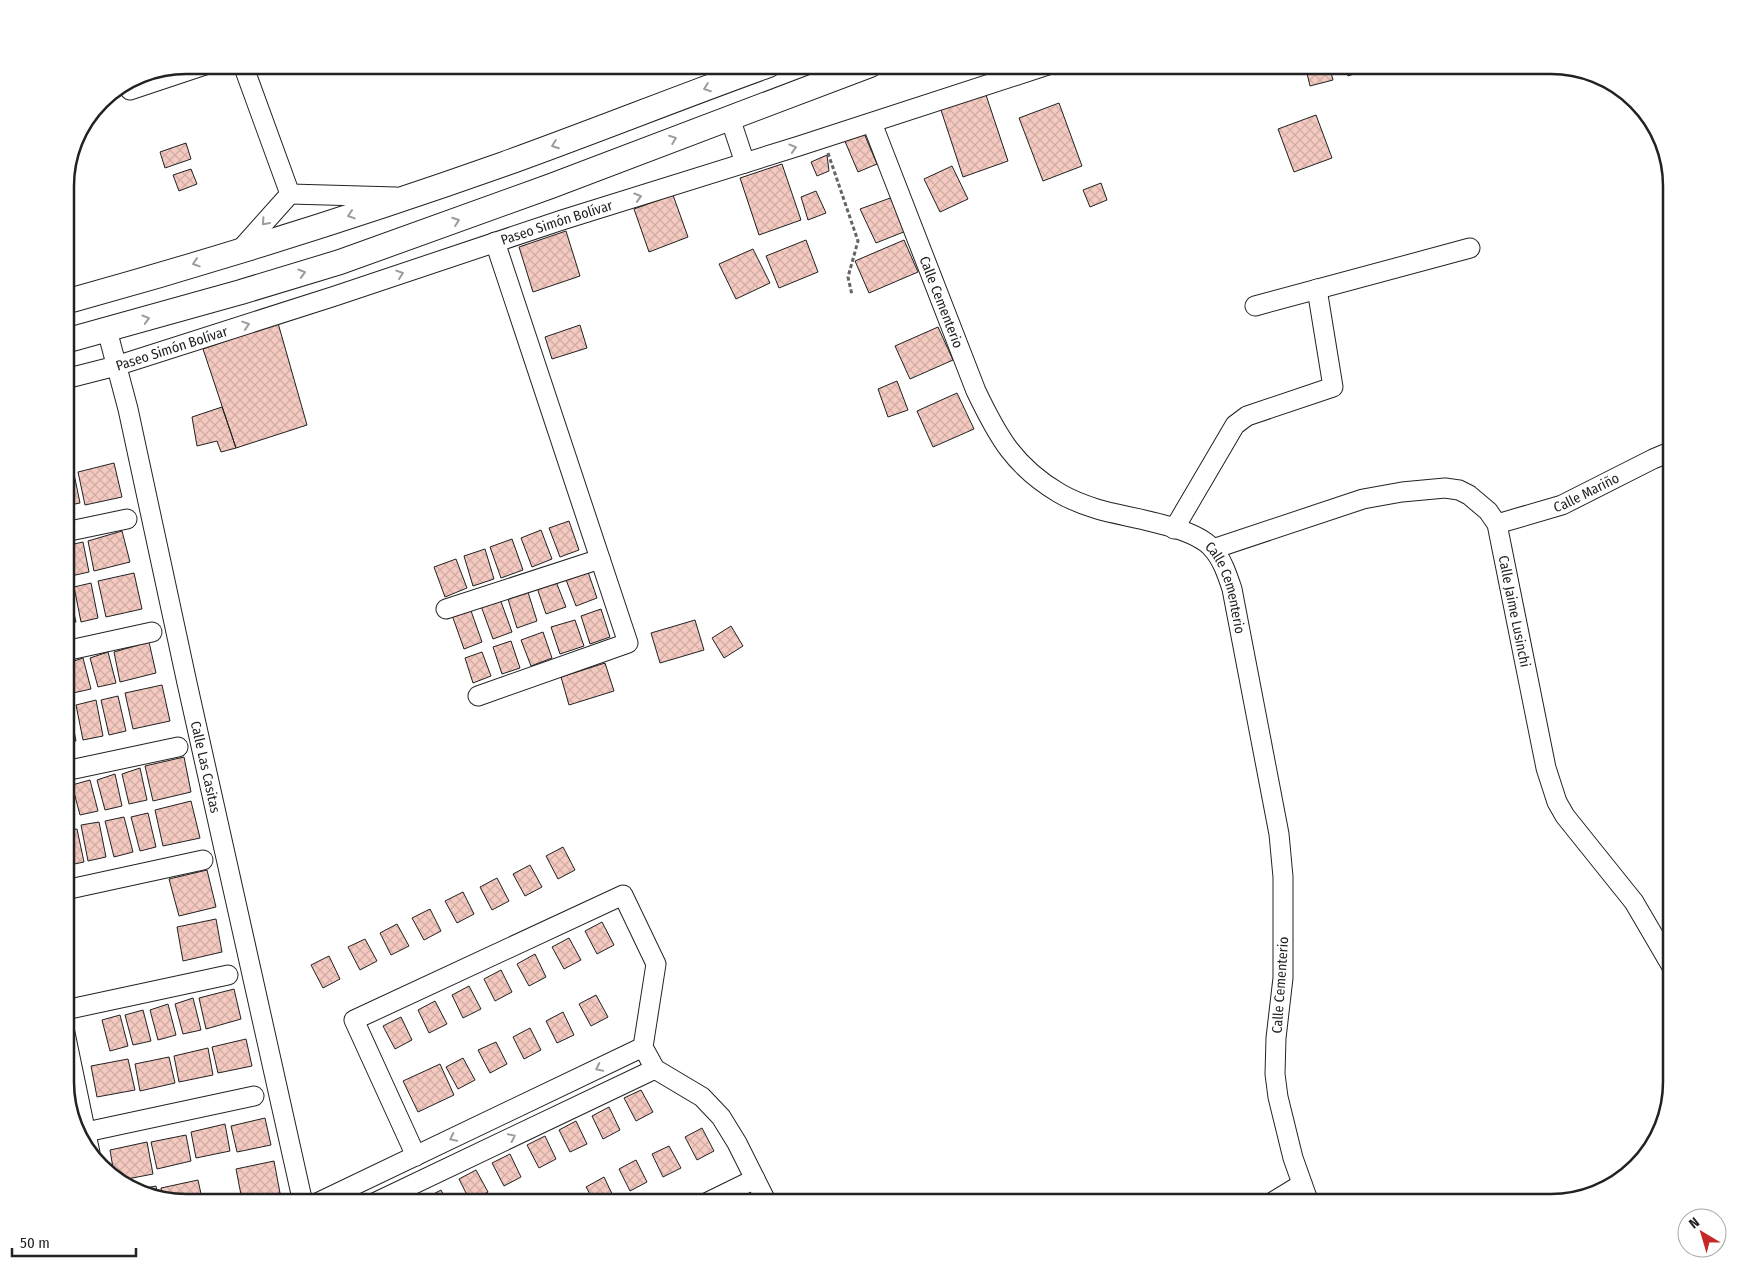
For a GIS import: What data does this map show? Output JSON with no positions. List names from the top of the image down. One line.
{"streets":{"street":["Paseo Simón Bolívar","Calle Cementerio","Calle Mariño","Calle Jaime Lusinchi","Calle Las Casitas"]},"crossings":[["Paseo Simón Bolívar","Calle Cementerio"],["Paseo Simón Bolívar","Calle Las Casitas"],["Calle Cementerio","Calle Jaime Lusinchi"],["Calle Mariño","Calle Jaime Lusinchi"]],"one_way":["Paseo Simón Bolívar"],"scale_bar":"50 m","north":"top left"}
